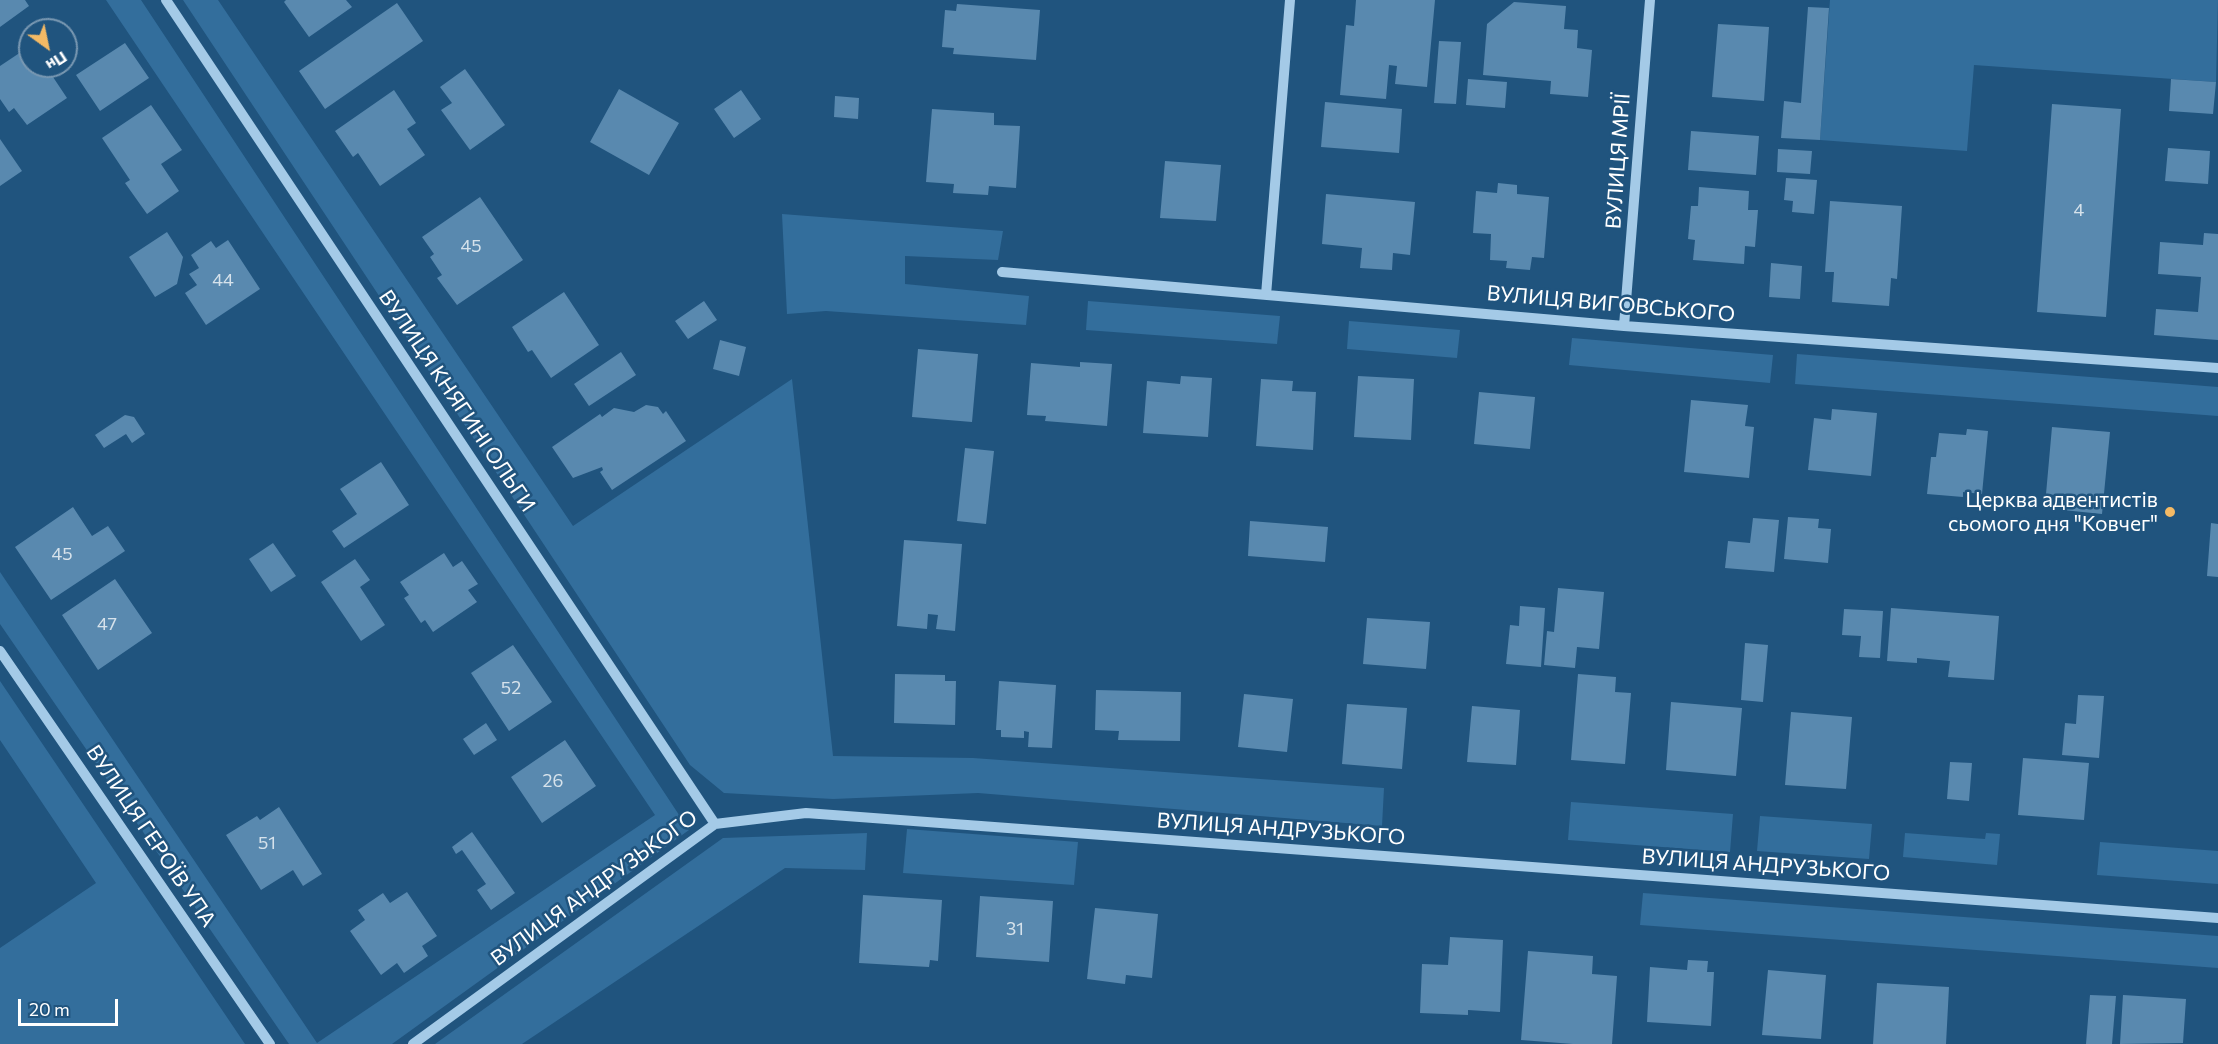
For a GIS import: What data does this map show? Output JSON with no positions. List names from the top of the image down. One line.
{"streets":{"street":["ВУЛИЦЯ МРІЇ","ВУЛИЦЯ ВИГОВСЬКОГО","ВУЛИЦЯ КНЯГИНІ ОЛЬГИ","ВУЛИЦЯ АНДРУЗЬКОГО","ВУЛИЦЯ ГЕРОЇВ УПА"]},"crossings":[["ВУЛИЦЯ МРІЇ","ВУЛИЦЯ ВИГОВСЬКОГО"],["ВУЛИЦЯ КНЯГИНІ ОЛЬГИ","ВУЛИЦЯ АНДРУЗЬКОГО"]],"places":["Церква адвентистів сьомого дня \"Ковчег\""],"house_numbers":["4","45","44","45","47","52","26","51","31"],"scale_bar":"20 m","north":"bottom right"}
